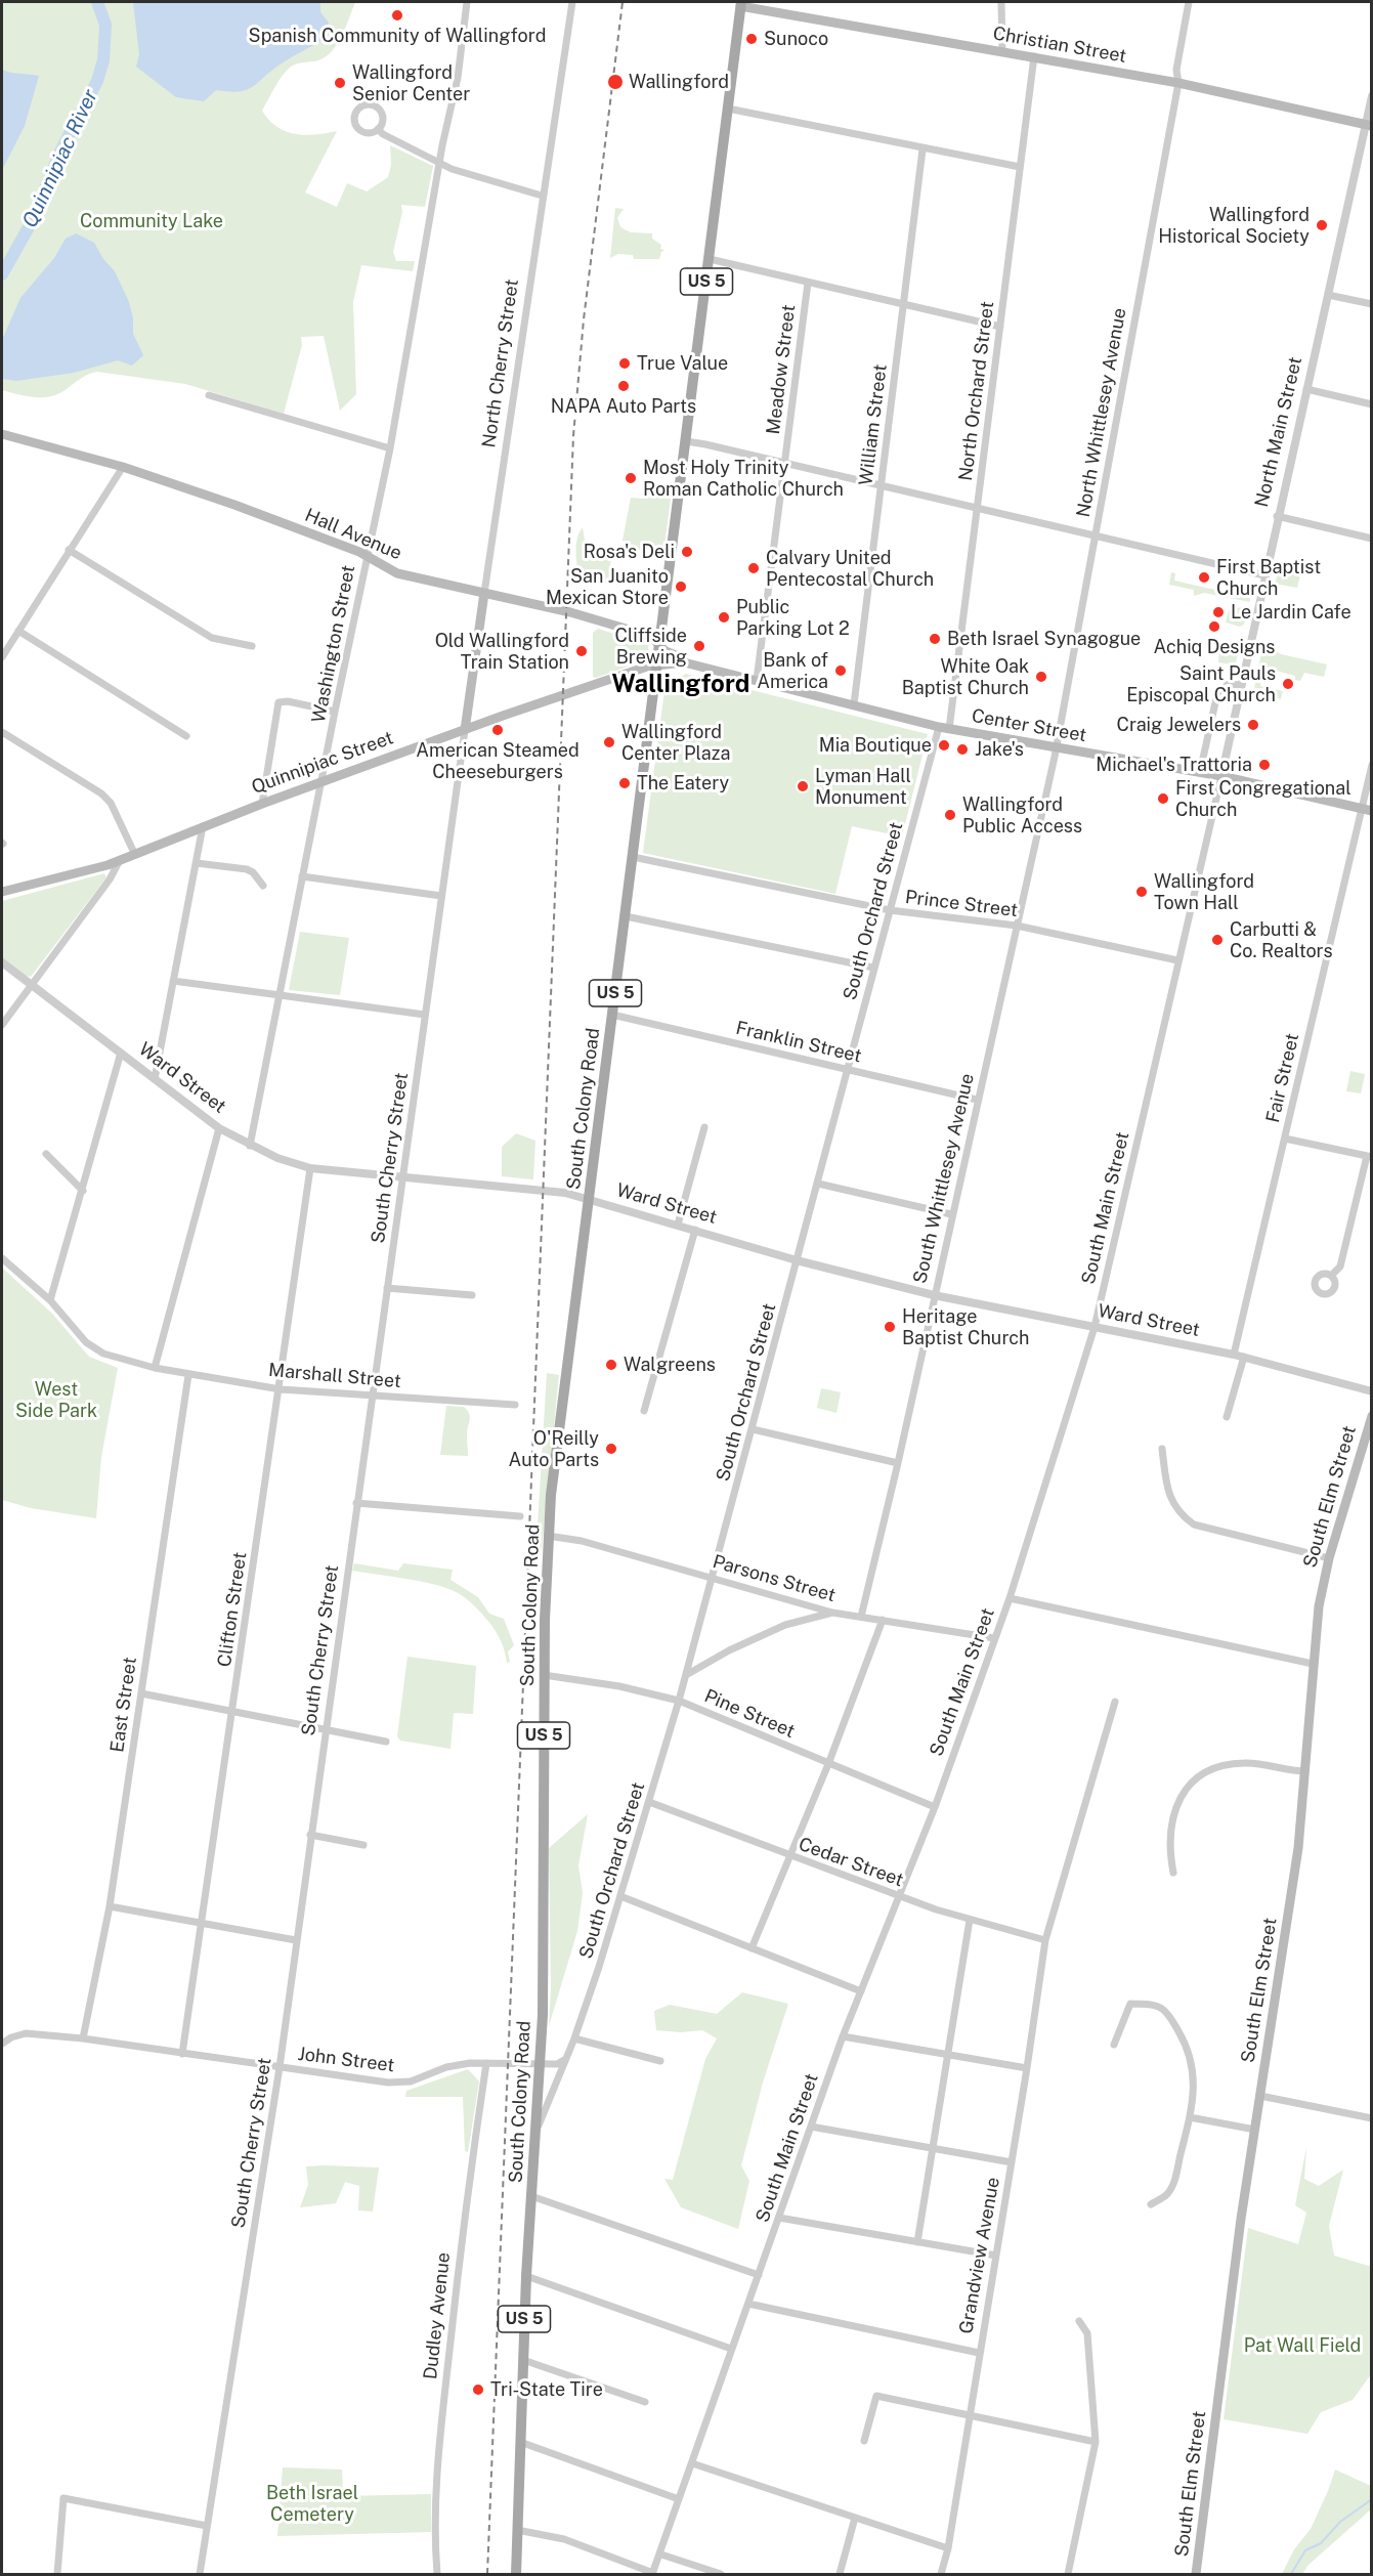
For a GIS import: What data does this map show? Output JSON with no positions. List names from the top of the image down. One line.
{"streets":{"main road":["Christian Street","US 5","North Cherry Street","Hall Avenue","Center Street","Quinnipiac Street","South Colony Road","South Elm Street"],"street":["Meadow Street","North Orchard Street","North Whittlesey Avenue","William Street","North Main Street","Washington Street","Prince Street","South Orchard Street","Franklin Street","Ward Street","Fair Street","South Cherry Street","South Whittlesey Avenue","South Main Street","Marshall Street","Parsons Street","Clifton Street","East Street","Pine Street","Cedar Street","John Street","Grandview Avenue","Dudley Avenue"]},"crossings":[["Christian Street","US 5"],["Christian Street","North Orchard Street"],["Christian Street","North Whittlesey Avenue"],["Christian Street","North Main Street"],["US 5","Hall Avenue"],["US 5","Center Street"],["US 5","South Colony Road"],["North Cherry Street","Hall Avenue"],["North Cherry Street","Quinnipiac Street"],["North Cherry Street","South Cherry Street"],["Meadow Street","Center Street"],["North Orchard Street","Center Street"],["North Whittlesey Avenue","Center Street"],["North Whittlesey Avenue","South Whittlesey Avenue"],["William Street","Center Street"],["North Main Street","Center Street"],["North Main Street","South Main Street"],["Hall Avenue","Washington Street"],["Hall Avenue","Center Street"],["Hall Avenue","South Colony Road"],["Washington Street","Quinnipiac Street"],["Washington Street","Ward Street"],["Center Street","Quinnipiac Street"],["Center Street","South Orchard Street"],["Center Street","Fair Street"],["Center Street","South Colony Road"],["Center Street","South Whittlesey Avenue"],["Center Street","South Main Street"],["Quinnipiac Street","South Colony Road"],["Quinnipiac Street","South Cherry Street"],["Prince Street","South Orchard Street"],["Prince Street","South Colony Road"],["Prince Street","South Whittlesey Avenue"],["Prince Street","South Main Street"],["South Orchard Street","Franklin Street"],["South Orchard Street","Ward Street"],["South Orchard Street","South Colony Road"],["South Orchard Street","Parsons Street"],["South Orchard Street","Pine Street"],["South Orchard Street","Cedar Street"],["Franklin Street","South Colony Road"],["Franklin Street","South Whittlesey Avenue"],["Ward Street","Fair Street"],["Ward Street","South Colony Road"],["Ward Street","South Cherry Street"],["Ward Street","South Whittlesey Avenue"],["Ward Street","South Main Street"],["Ward Street","Clifton Street"],["South Colony Road","Parsons Street"],["South Colony Road","Pine Street"],["South Colony Road","John Street"],["South Cherry Street","Marshall Street"],["South Cherry Street","John Street"],["South Whittlesey Avenue","Parsons Street"],["South Main Street","Parsons Street"],["South Main Street","Pine Street"],["South Main Street","Cedar Street"],["Marshall Street","Clifton Street"],["Marshall Street","East Street"],["Clifton Street","John Street"],["East Street","John Street"],["Cedar Street","Grandview Avenue"],["John Street","Dudley Avenue"]],"districts":["Wallingford"],"water":["Quinnipiac River"],"parks":["Community Lake","West Side Park","Pat Wall Field","Beth Israel Cemetery"],"places":["Spanish Community of Wallingford","Sunoco","Wallingford","Wallingford Senior Center","Wallingford Historical Society","True Value","NAPA Auto Parts","Most Holy Trinity Roman Catholic Church","Rosa's Deli","Calvary United Pentecostal Church","First Baptist Church","San Juanito Mexican Store","Le Jardin Cafe","Public Parking Lot 2","Achiq Designs","Beth Israel Synagogue","Cliffside Brewing","Old Wallingford Train Station","Bank of America","White Oak Baptist Church","Saint Pauls Episcopal Church","Craig Jewelers","American Steamed Cheeseburgers","Wallingford Center Plaza","Mia Boutique","Jake's","Michael's Trattoria","The Eatery","Lyman Hall Monument","First Congregational Church","Wallingford Public Access","Wallingford Town Hall","Carbutti & Co. Realtors","Heritage Baptist Church","Walgreens","O'Reilly Auto Parts","Tri-State Tire"]}
